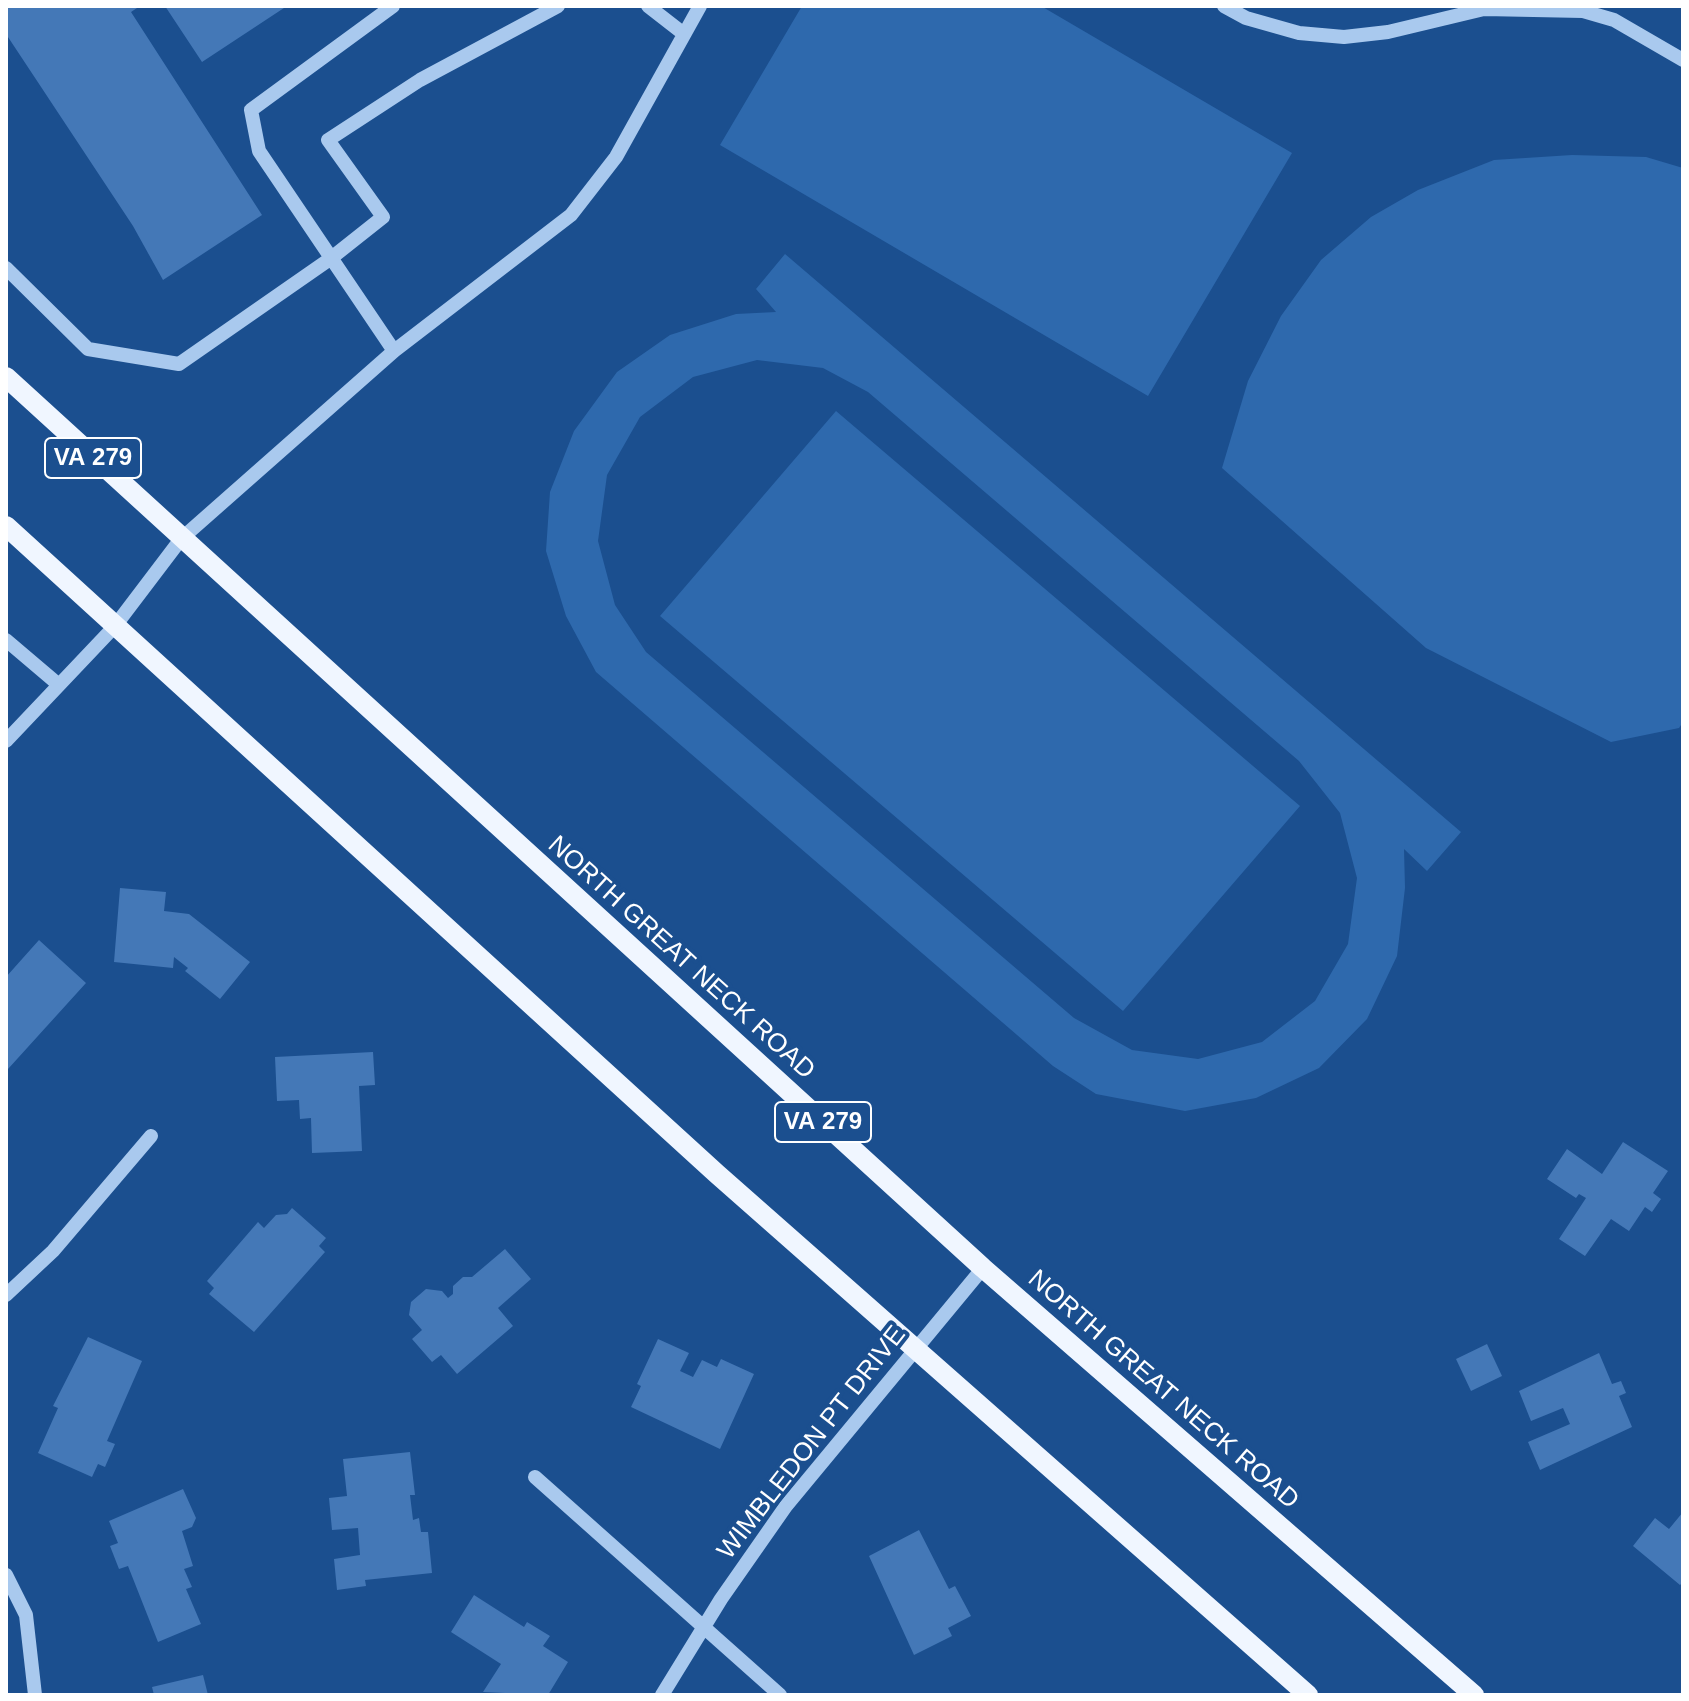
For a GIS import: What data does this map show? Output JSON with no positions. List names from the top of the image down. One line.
{"streets":{"main road":["VA 279","NORTH GREAT NECK ROAD"],"street":["WIMBLEDON PT DRIVE"]},"crossings":[["NORTH GREAT NECK ROAD","WIMBLEDON PT DRIVE"]]}
